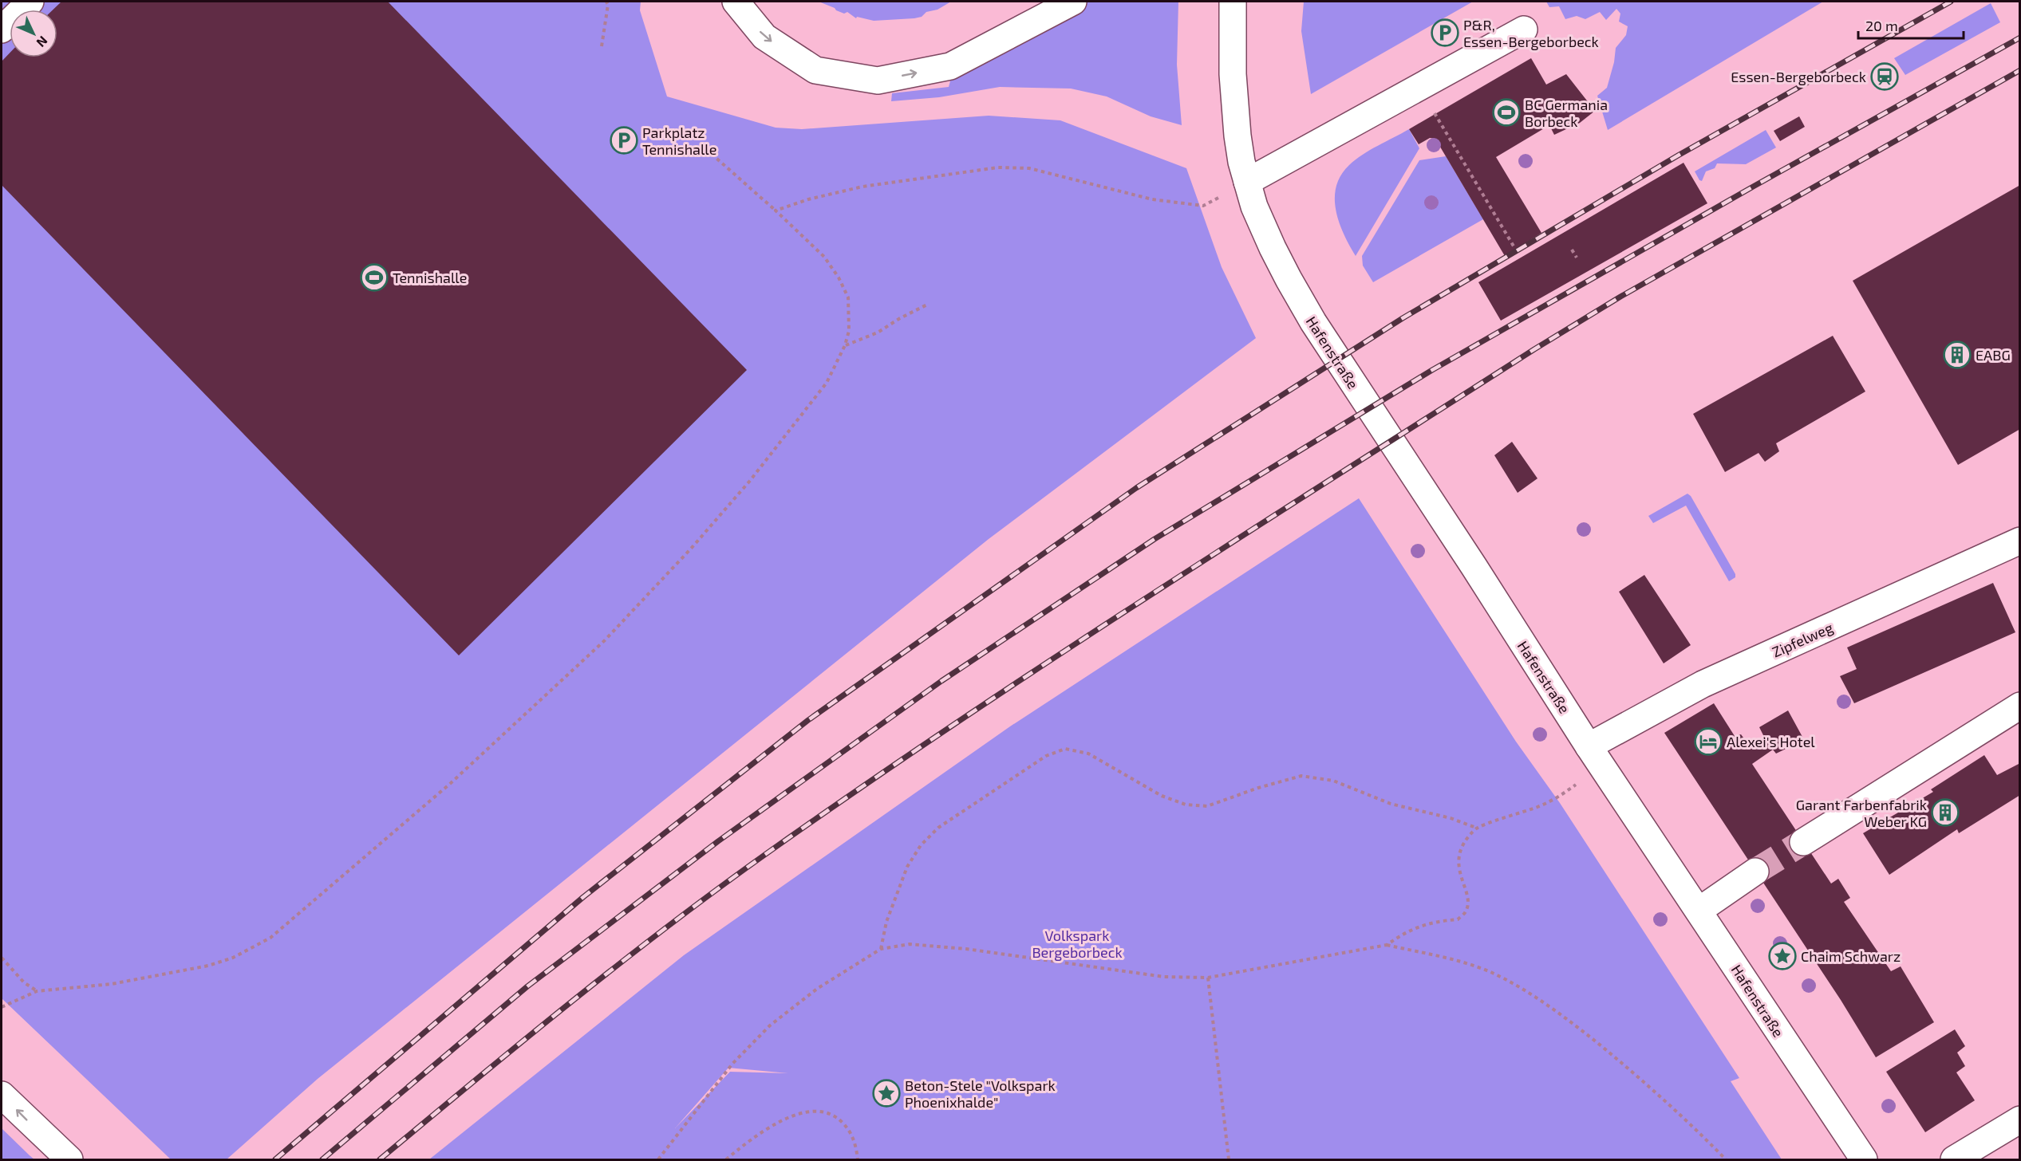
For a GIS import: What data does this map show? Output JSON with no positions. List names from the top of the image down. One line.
{"streets":{"main road":["Hafenstraße","Zipfelweg"]},"crossings":[["Hafenstraße","Zipfelweg"]],"parks":["Volkspark Bergeborbeck"],"places":{"parking":["P&R, Essen-Bergeborbeck","Parkplatz Tennishalle"],"station":["Essen-Bergeborbeck"],"sports":["BC Germania Borbeck","Tennishalle"],"building":["EABG","Garant Farbenfabrik Weber KG"],"hotel":["Alexei's Hotel"],"place":["Chaim Schwarz","Beton-Stele \"Volkspark Phoenixhalde\""]},"scale_bar":"20 m","north":"bottom right"}
